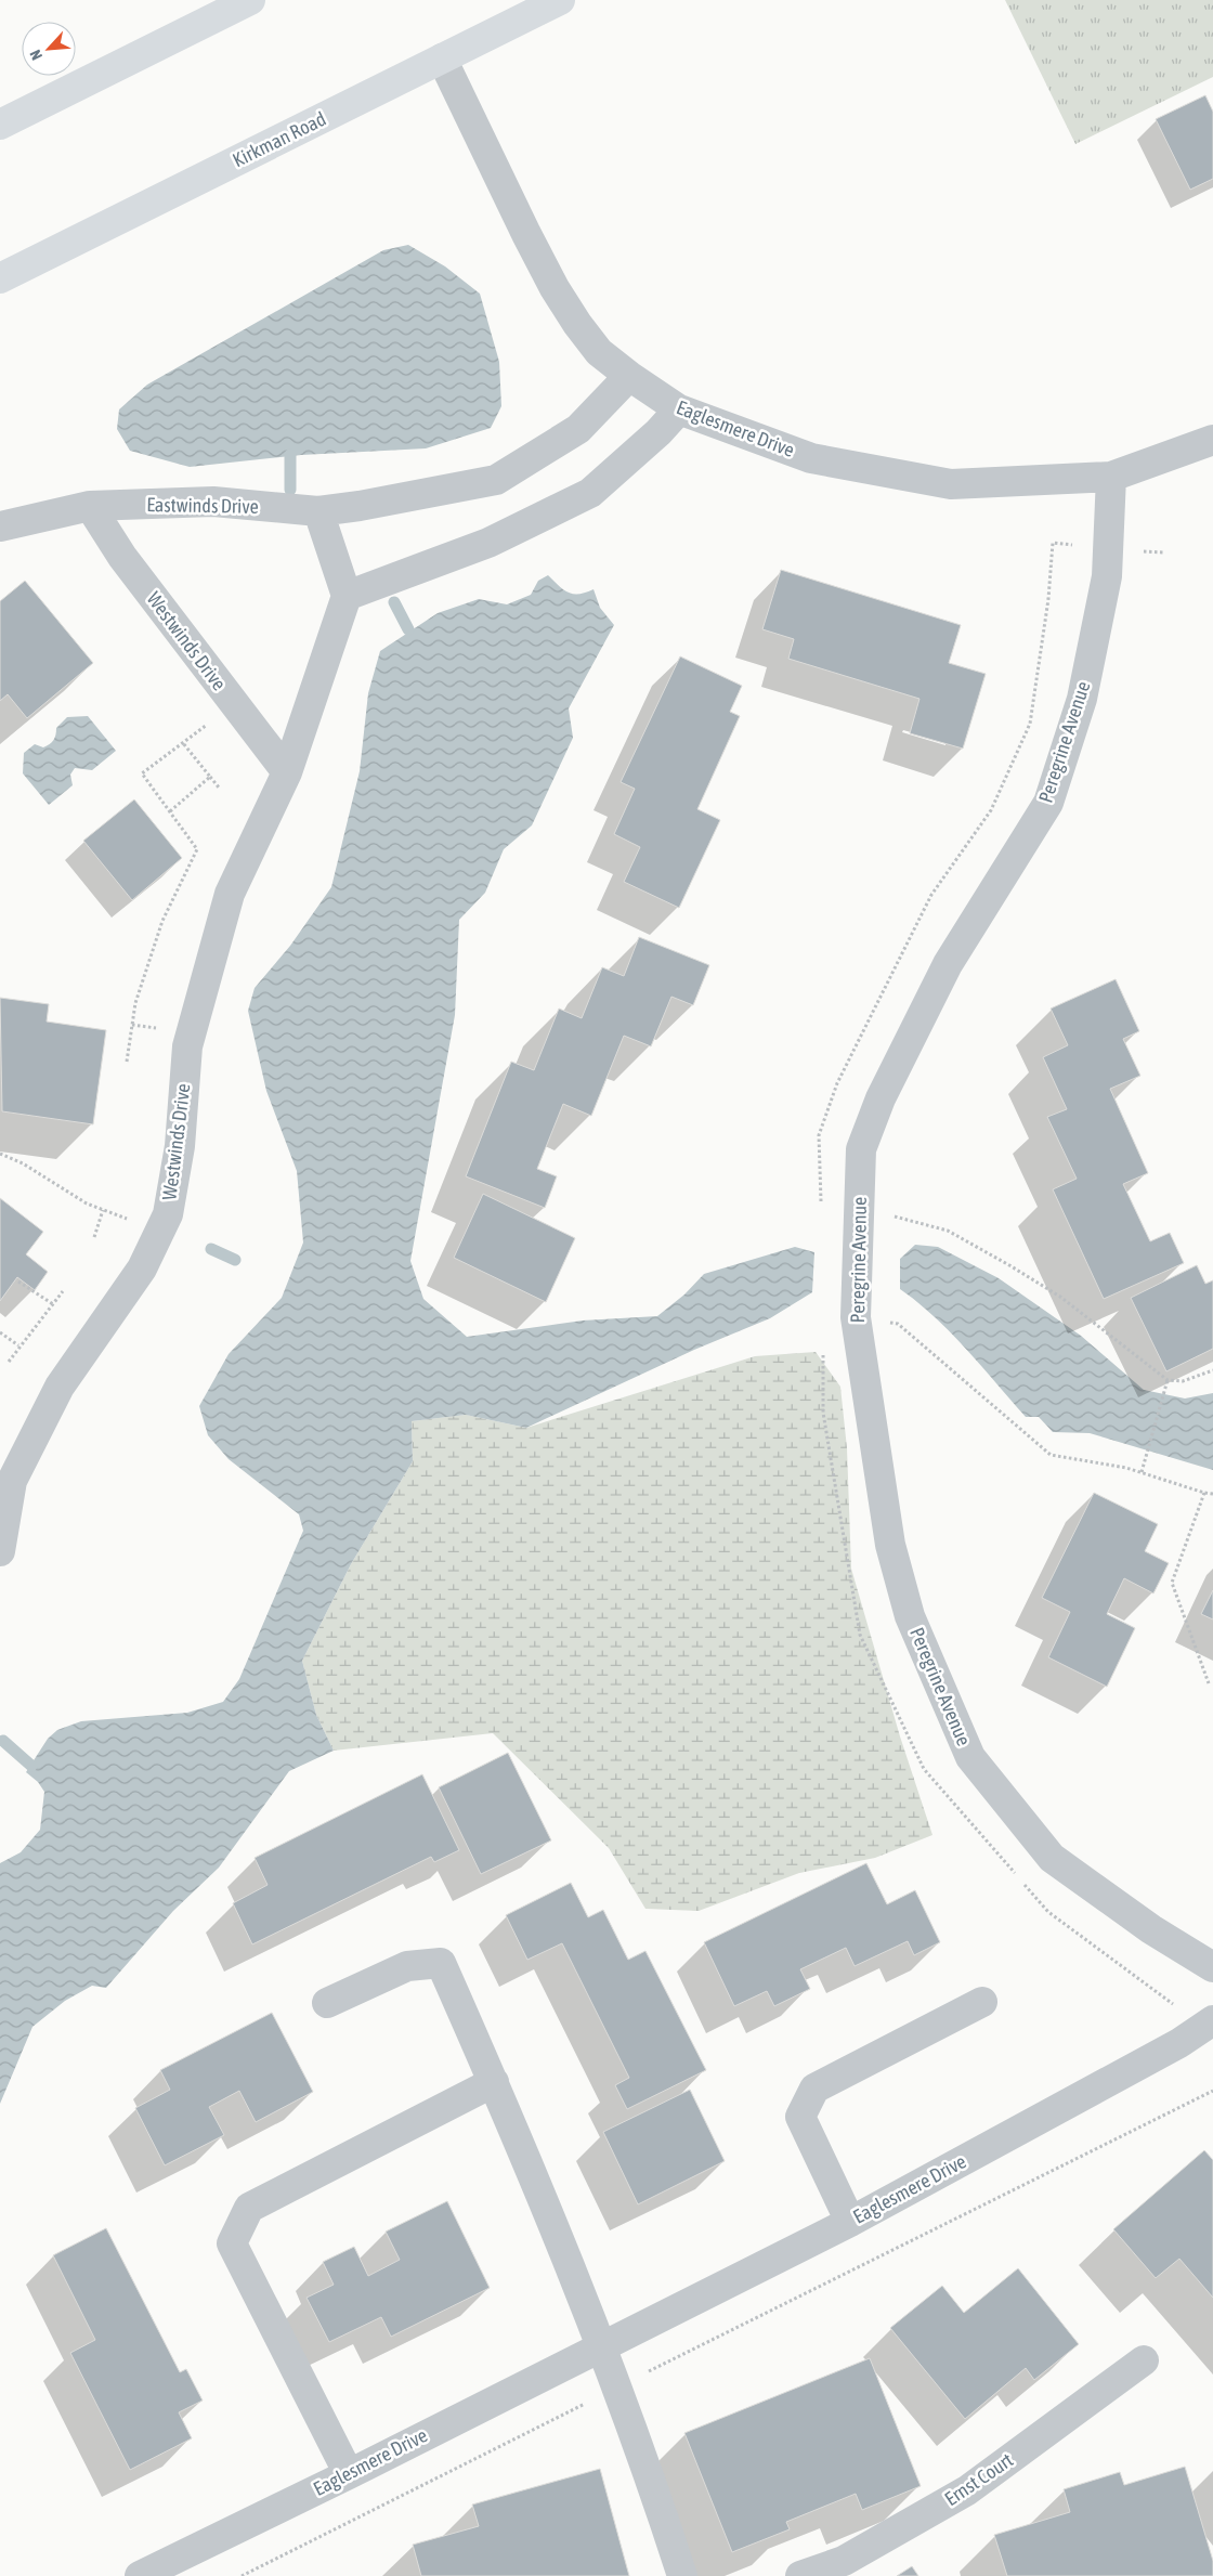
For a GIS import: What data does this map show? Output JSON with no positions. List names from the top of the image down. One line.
{"streets":{"main road":["Kirkman Road"],"street":["Eaglesmere Drive","Eastwinds Drive","Westwinds Drive","Peregrine Avenue","Ernst Court"]},"crossings":[["Kirkman Road","Eaglesmere Drive"],["Eaglesmere Drive","Eastwinds Drive"],["Eaglesmere Drive","Peregrine Avenue"],["Eastwinds Drive","Westwinds Drive"]],"north":"bottom left"}
